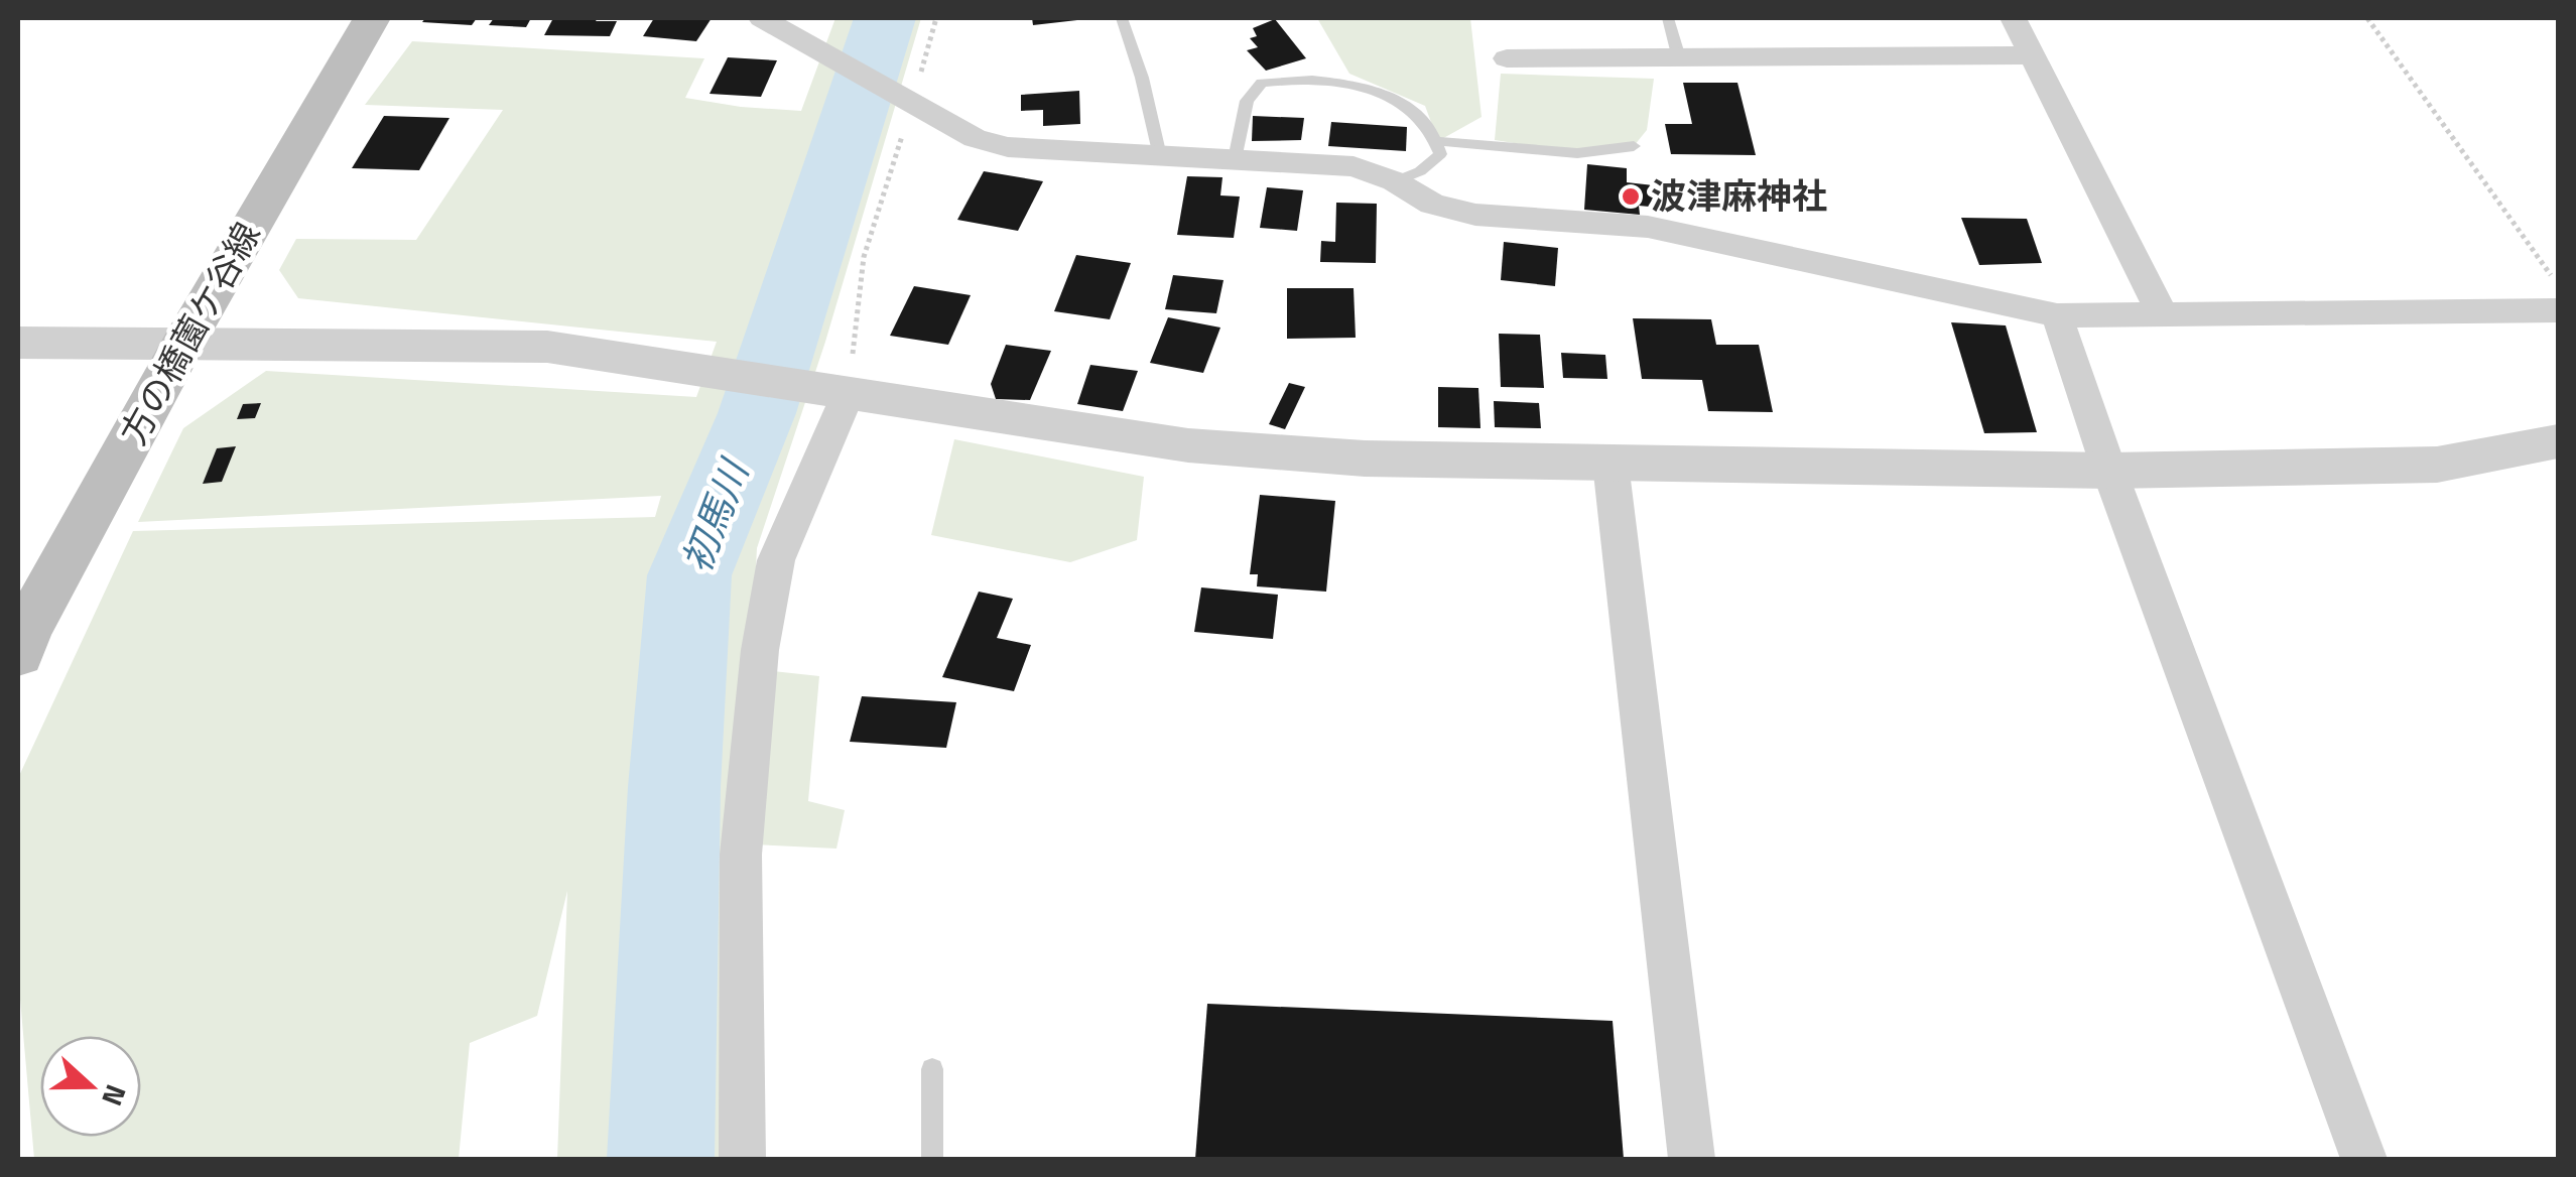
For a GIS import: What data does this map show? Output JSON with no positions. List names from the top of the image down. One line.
{"streets":{"main road":["方の橋薗ケ谷線"]},"water":["初馬川"],"places":["波津麻神社"],"north":"right"}
